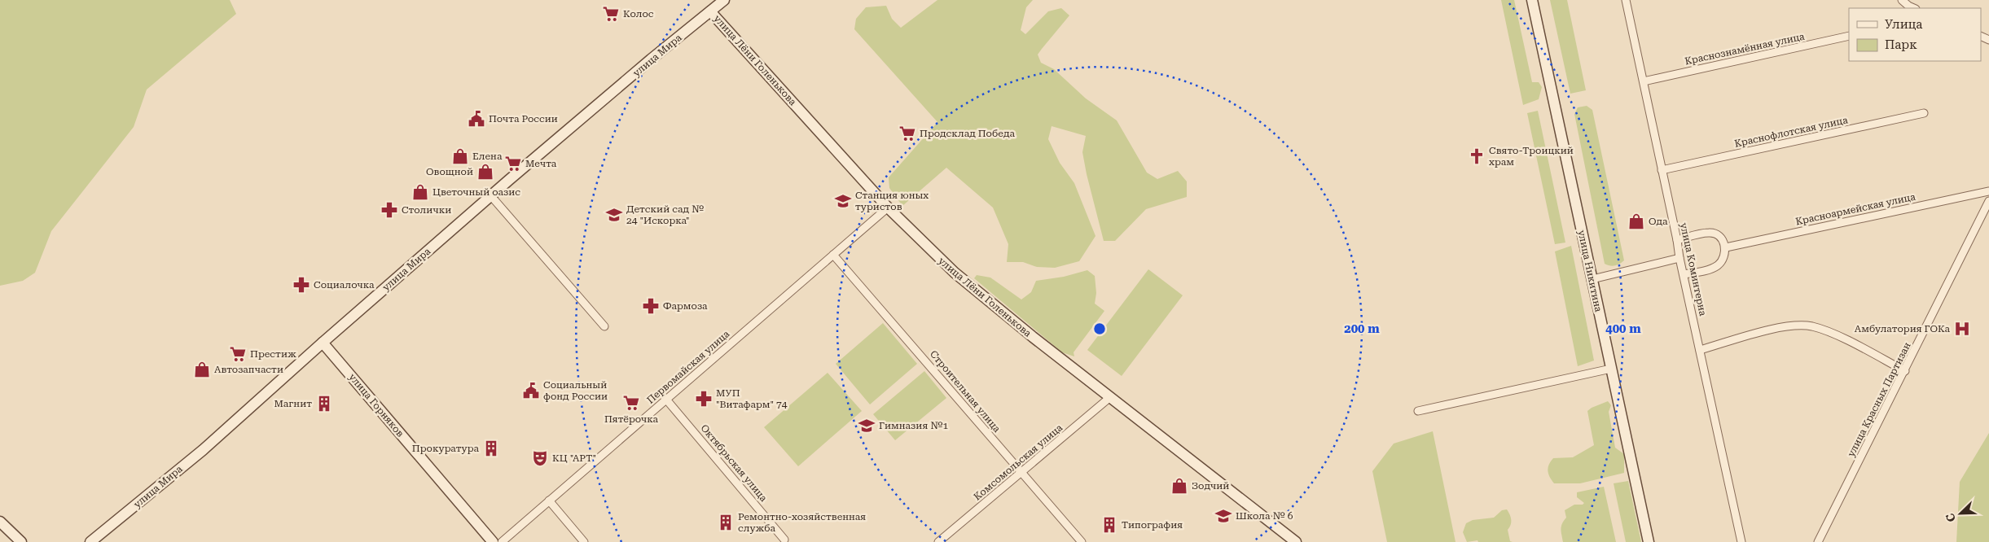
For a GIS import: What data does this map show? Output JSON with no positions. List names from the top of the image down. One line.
{"streets":{"main road":["улица Мира","улица Лёни Голенькова","улица Никитина","улица Горняков"],"street":["Краснознамённая улица","Краснофлотская улица","Красноармейская улица","улица Коминтерна","Первомайская улица","Строительная улица","улица Красных Партизан","Комсомольская улица","Октябрьская улица"]},"crossings":[["Краснознамённая улица","улица Коминтерна"],["улица Мира","улица Лёни Голенькова"],["улица Мира","улица Горняков"],["улица Лёни Голенькова","Первомайская улица"],["улица Лёни Голенькова","Комсомольская улица"],["Краснофлотская улица","улица Коминтерна"],["Красноармейская улица","улица Коминтерна"],["Первомайская улица","Строительная улица"],["Первомайская улица","Октябрьская улица"],["Строительная улица","Комсомольская улица"]],"places":{"supermarket":["Колос","Продсклад Победа","Мечта","Престиж","Пятёрочка"],"public building":["Почта России","Социальный фонд России"],"shop":["Елена","Овощной","Цветочный оазис","Ода","Автозапчасти","Зодчий"],"church":["Свято-Троицкий храм"],"school or university":["Станция юных туристов","Детский сад № 24 \"Искорка\"","Гимназия №1","Школа № 6"],"pharmacy":["Столички","Социалочка","Фармоза","МУП \"Витафарм\" 74"],"hospital":["Амбулатория ГОКа"],"building":["Магнит","Прокуратура","Ремонтно-хозяйственная служба","Типография"],"theatre":["КЦ \"АРТ\""]},"legend":["Улица","Парк"],"north":"bottom left","rings":["200 m","400 m"]}
